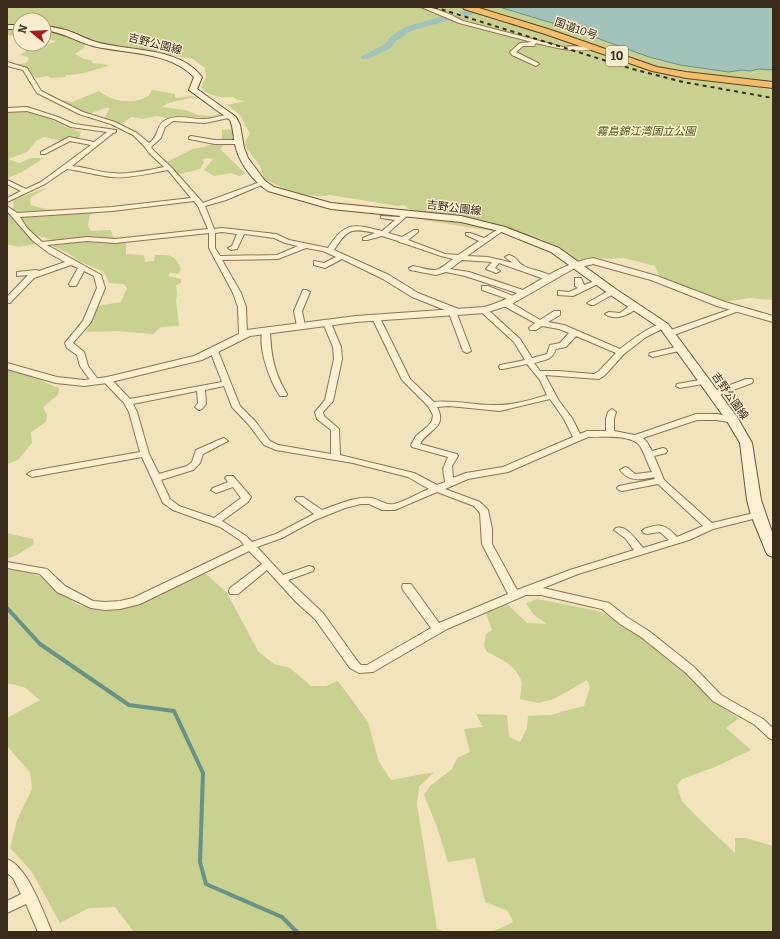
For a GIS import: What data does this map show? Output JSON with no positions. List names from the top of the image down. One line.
{"streets":{"highway":["国道10号","10"],"main road":["吉野公園線"]},"parks":["霧島錦江湾国立公園"],"north":"left"}
